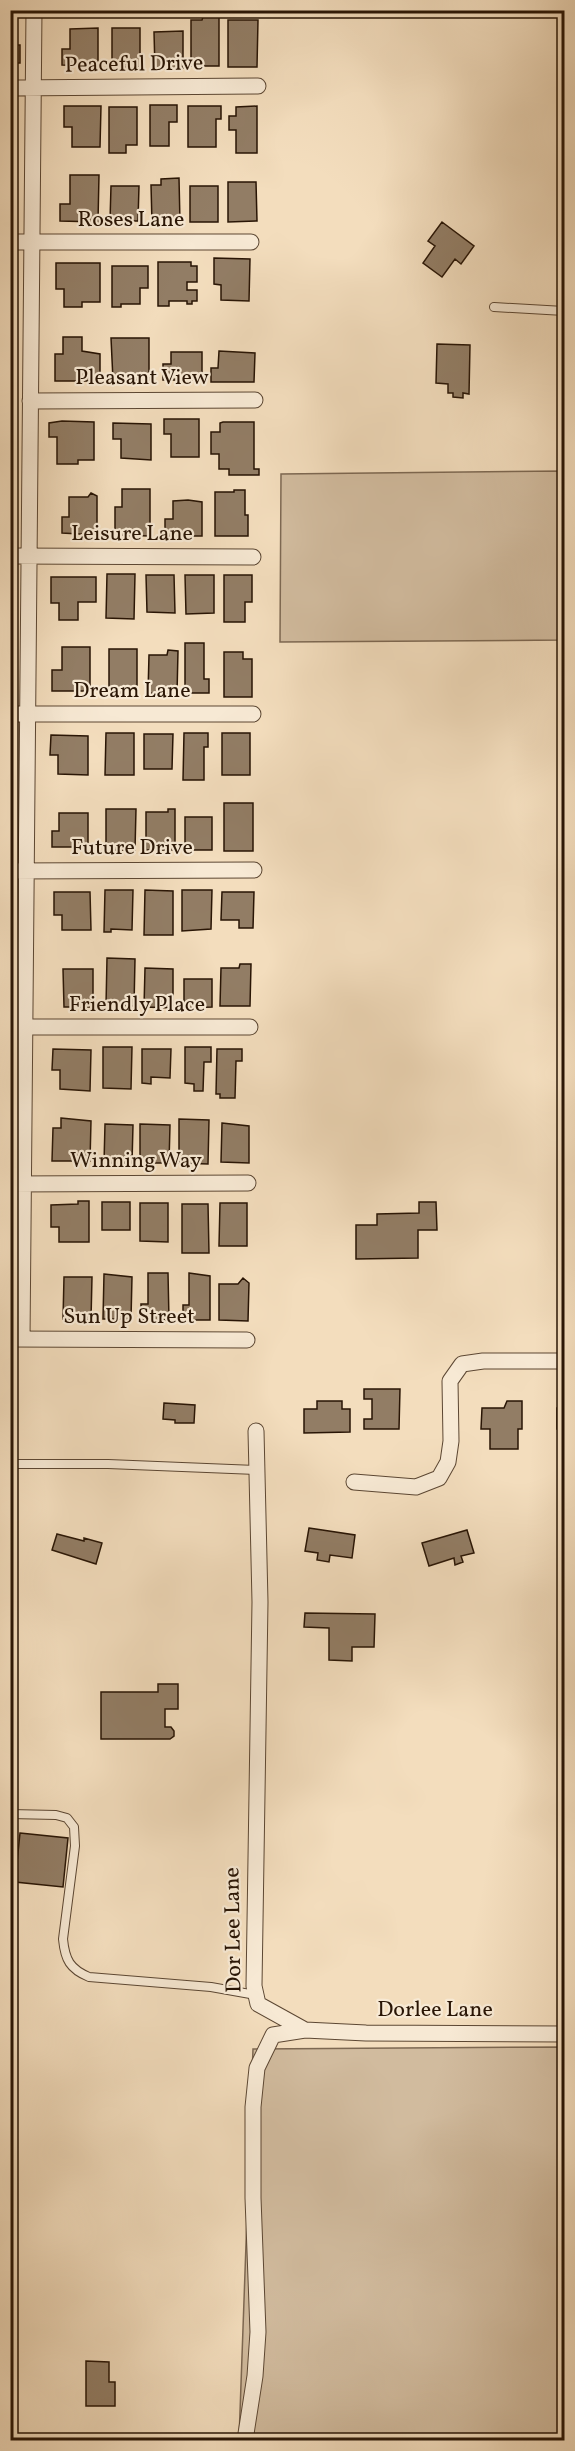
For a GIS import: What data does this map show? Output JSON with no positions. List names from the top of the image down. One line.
{"streets":{"street":["Peaceful Drive","Roses Lane","Pleasant View","Leisure Lane","Dream Lane","Future Drive","Friendly Place","Winning Way","Sun Up Street","Dor Lee Lane","Dorlee Lane"]},"crossings":[["Dor Lee Lane","Dorlee Lane"]]}
